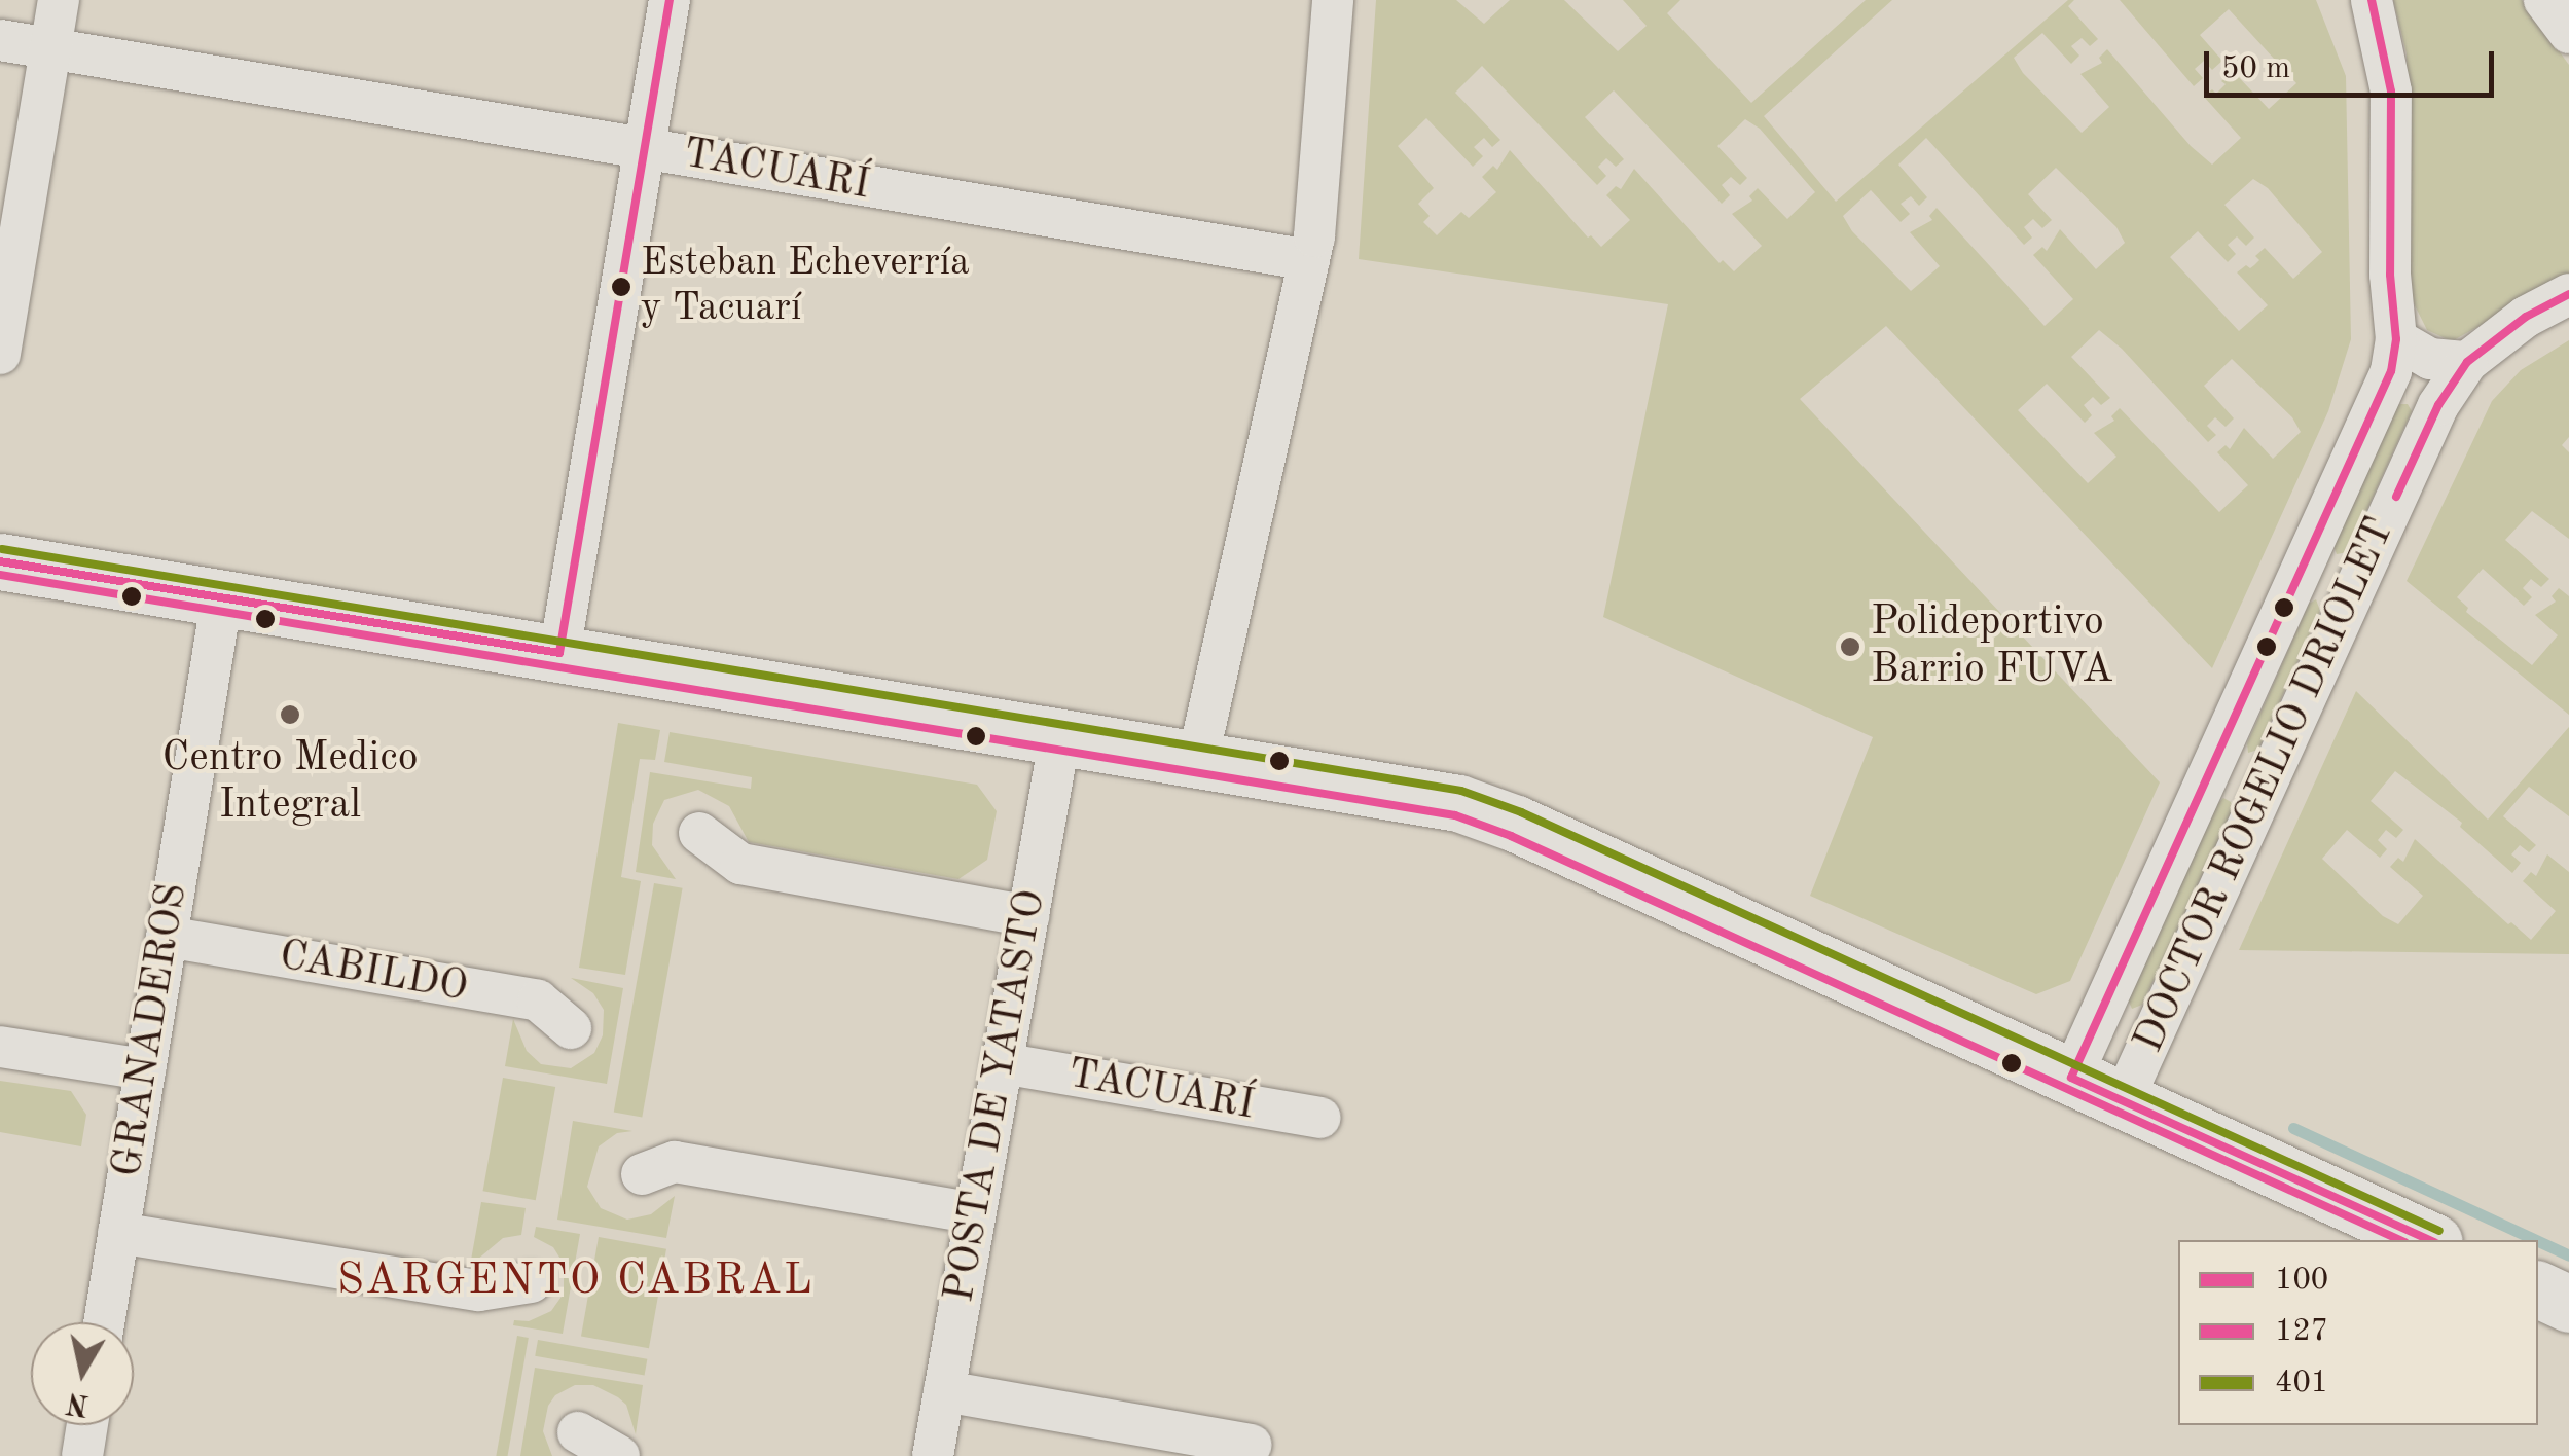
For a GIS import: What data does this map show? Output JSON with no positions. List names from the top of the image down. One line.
{"streets":{"street":["TACUARÍ","DOCTOR ROGELIO DRIOLET","CABILDO","GRANADEROS","POSTA DE YATASTO"]},"crossings":[["TACUARÍ","POSTA DE YATASTO"],["CABILDO","GRANADEROS"]],"districts":["SARGENTO CABRAL"],"places":["Esteban Echeverría y Tacuarí","Polideportivo Barrio FUVA","Centro Medico Integral"],"lines":["transit line 100","transit line 401","transit line 127"],"legend":["100","127","401"],"scale_bar":"50 m","north":"bottom"}
